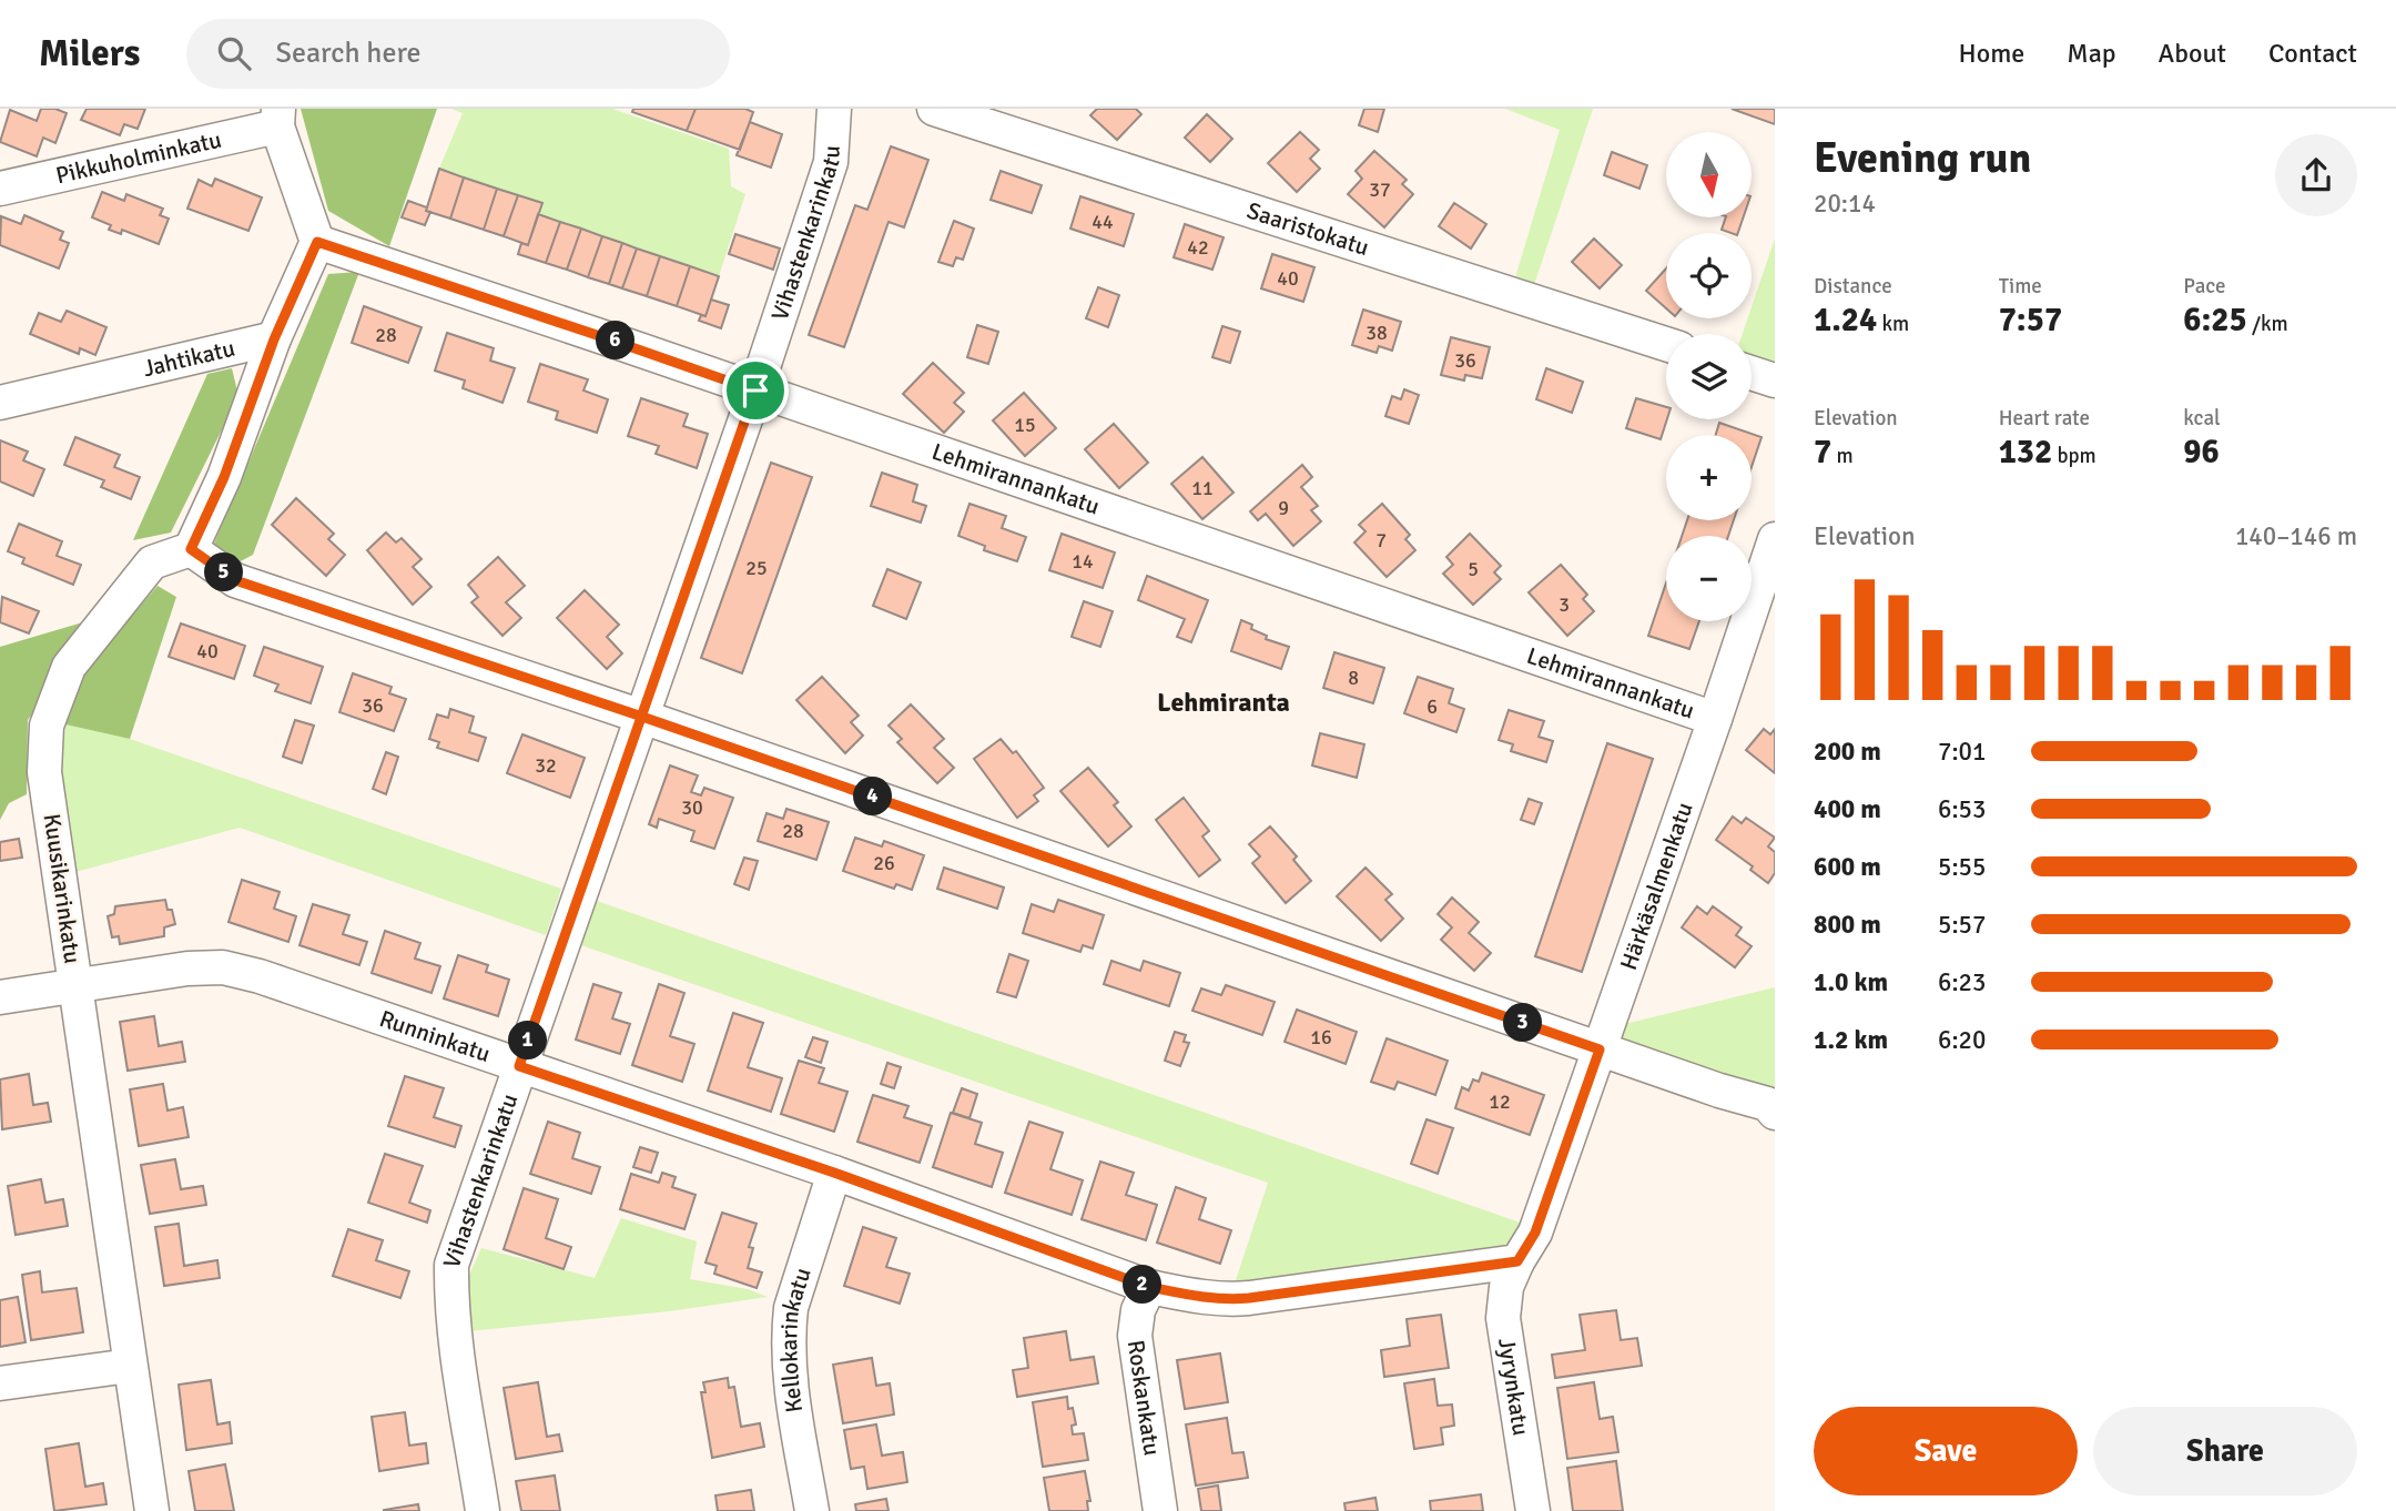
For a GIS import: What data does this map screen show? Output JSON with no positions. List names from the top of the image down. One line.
{"streets":{"street":["Pikkuholminkatu","Saaristokatu","Vihastenkarinkatu","Jahtikatu","Lehmirannankatu","Härkäsalmenkatu","Kuusikarinkatu","Runninkatu","Kellokarinkatu","Jyrynkatu","Roskankatu"]},"crossings":[["Vihastenkarinkatu","Lehmirannankatu"],["Vihastenkarinkatu","Runninkatu"],["Lehmirannankatu","Härkäsalmenkatu"],["Härkäsalmenkatu","Runninkatu"],["Härkäsalmenkatu","Jyrynkatu"],["Kuusikarinkatu","Runninkatu"],["Runninkatu","Kellokarinkatu"],["Runninkatu","Jyrynkatu"],["Runninkatu","Roskankatu"]],"districts":["Lehmiranta"],"house_numbers":["37","44","42","40","38","28","36","15","11","9","7","14","25","5","3","40","8","36","6","32","30","28","26","16","12"],"north":"bottom","page":{"header":"Milers","search":"Search here","nav":["Home","Map","About","Contact"],"heading":["Evening run","20:14"],"map_buttons":["+","−"],"stats":[["Distance","1.24 km"],["Time","7:57"],["Pace","6:25 /km"],["Elevation","7 m"],["Heart rate","132 bpm"],["kcal","96"]],"pins":["6","5","4","3","1","2"],"chart":["Elevation","140–146 m"],"list":[{"name":"200 m","note":"7:01"},{"name":"400 m","note":"6:53"},{"name":"600 m","note":"5:55"},{"name":"800 m","note":"5:57"},{"name":"1.0 km","note":"6:23"},{"name":"1.2 km","note":"6:20"}],"buttons":["Save","Share"]}}
